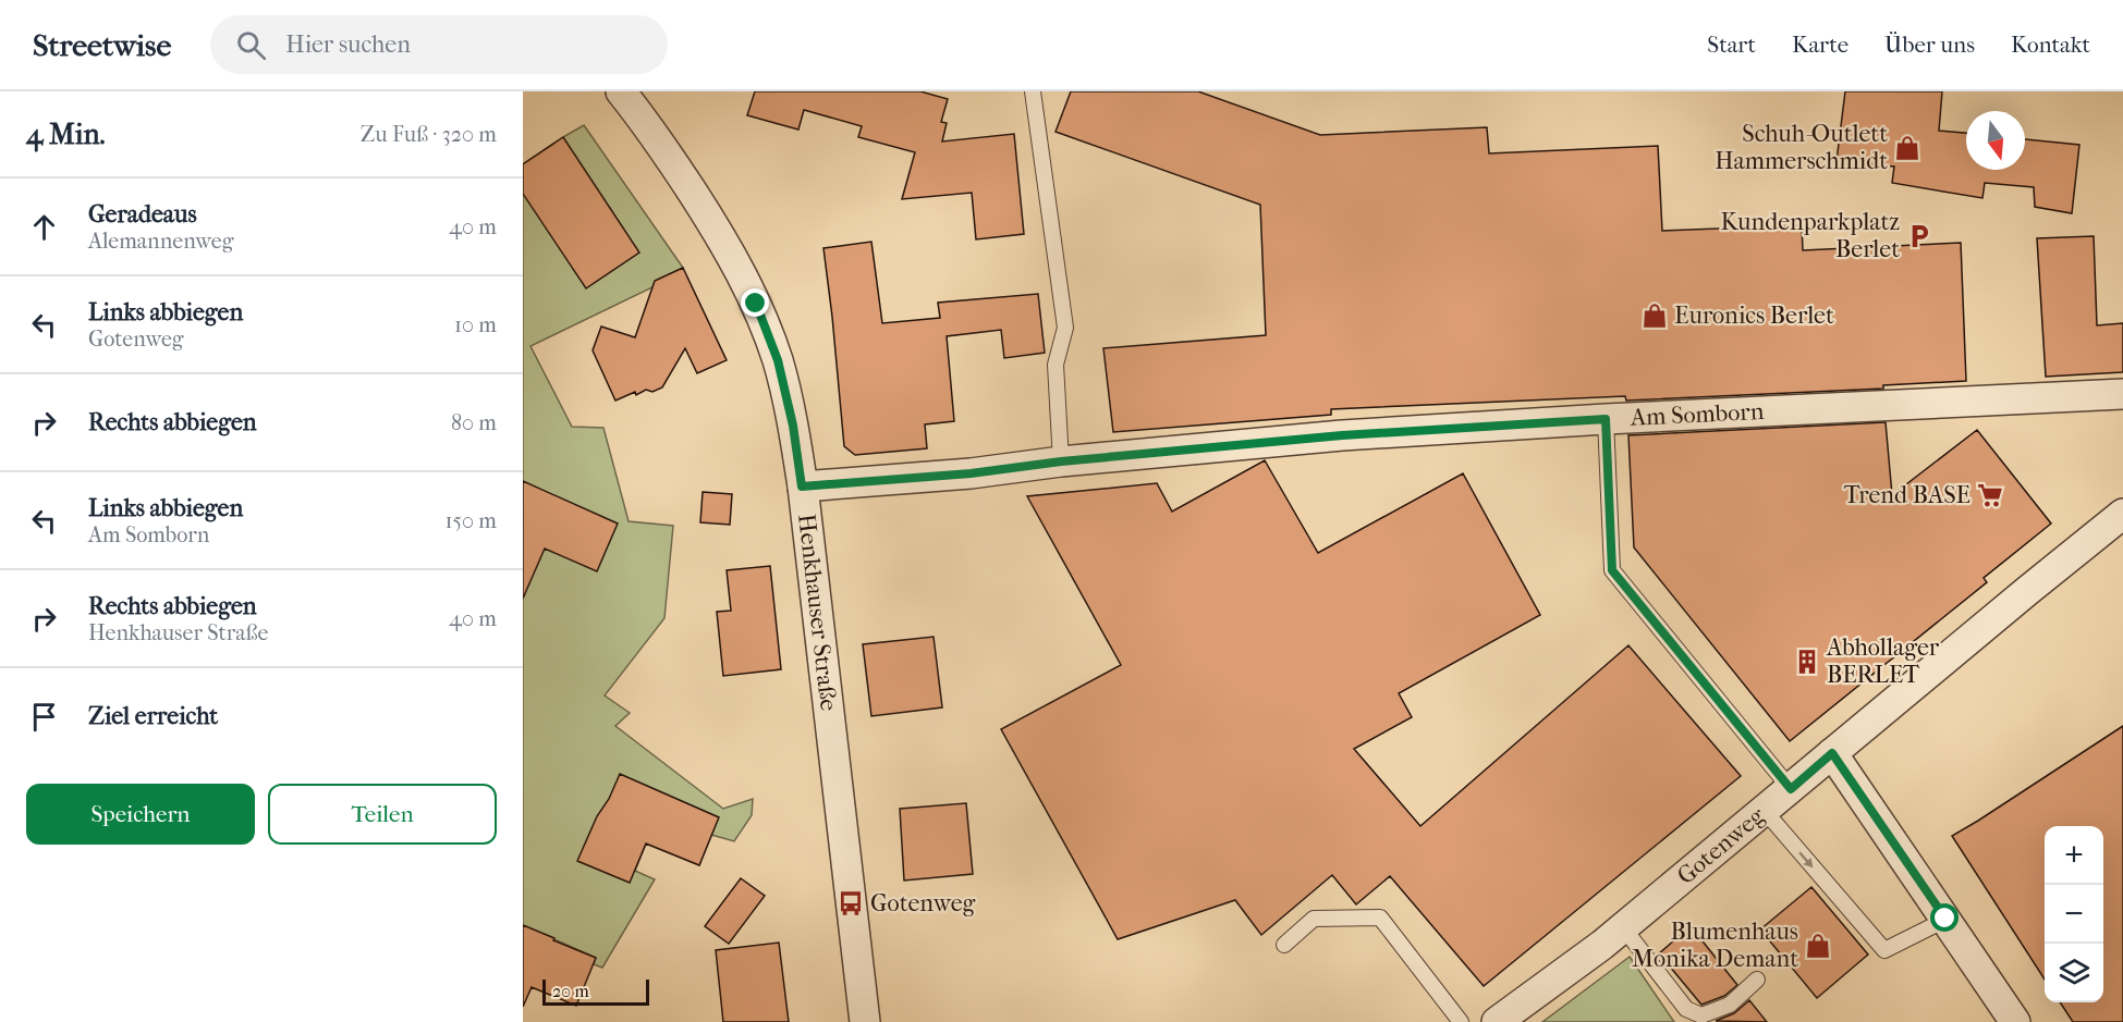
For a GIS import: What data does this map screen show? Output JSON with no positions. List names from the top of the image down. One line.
{"streets":{"street":["Am Somborn","Henkhauser Straße","Gotenweg"]},"crossings":[["Am Somborn","Henkhauser Straße"]],"places":{"shop":["Schuh-Outlett Hammerschmidt","Euronics Berlet","Blumenhaus Monika Demant"],"parking":["Kundenparkplatz Berlet"],"supermarket":["Trend BASE"],"building":["Abhollager BERLET"],"bus stop":["Gotenweg"]},"scale_bar":"20 m","north":"bottom","page":{"header":"Streetwise","search":"Hier suchen","nav":["Start","Karte","Über uns","Kontakt"],"heading":["4 Min.","Zu Fuß · 320 m"],"list":[["Geradeaus","Alemannenweg","40 m"],["Links abbiegen","Gotenweg","10 m"],["Rechts abbiegen","80 m"],["Links abbiegen","Am Somborn","150 m"],["Rechts abbiegen","Henkhauser Straße","40 m"],"Ziel erreicht"],"buttons":["Speichern","Teilen"],"map_buttons":["+","−"],"scale":"20 m"}}
